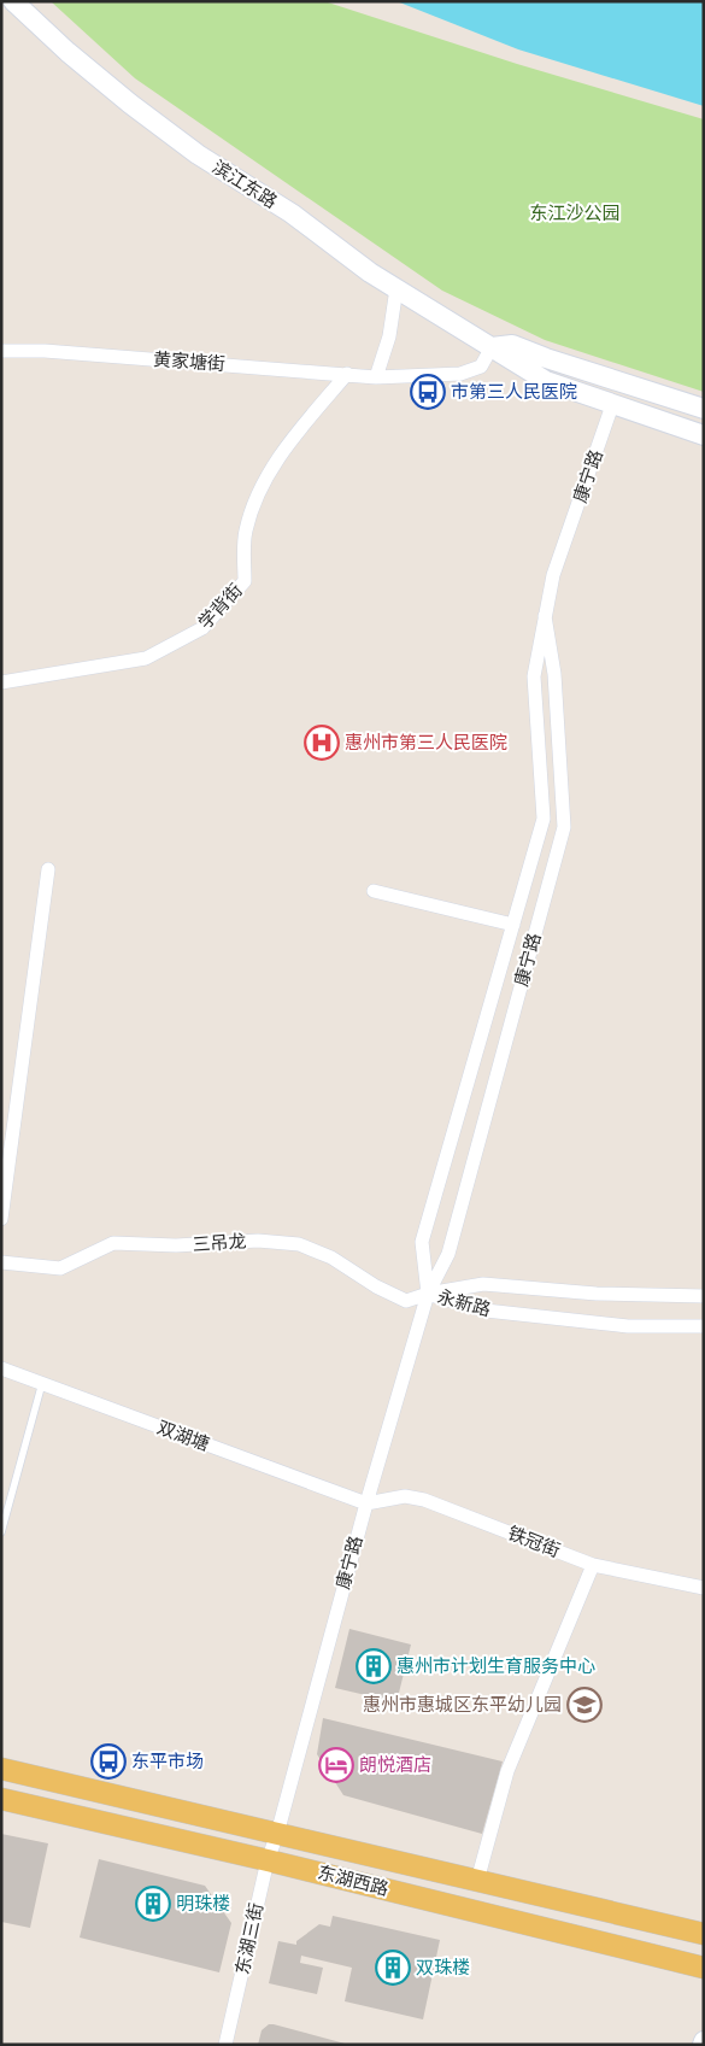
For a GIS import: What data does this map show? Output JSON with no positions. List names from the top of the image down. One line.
{"streets":{"main road":["滨江东路","东湖西路"],"street":["黄家塘街","康宁路","学背街","三吊龙","永新路","双湖塘","铁冠街","东湖三街"]},"crossings":[["滨江东路","黄家塘街"],["滨江东路","康宁路"],["黄家塘街","学背街"],["康宁路","三吊龙"],["康宁路","永新路"],["康宁路","双湖塘"],["康宁路","铁冠街"],["康宁路","东湖西路"],["康宁路","东湖三街"],["三吊龙","永新路"],["双湖塘","铁冠街"],["东湖西路","东湖三街"]],"parks":["东江沙公园"],"places":{"bus stop":["市第三人民医院","东平市场"],"hospital":["惠州市第三人民医院"],"building":["惠州市计划生育服务中心","明珠楼","双珠楼"],"school or university":["惠州市惠城区东平幼儿园"],"hotel":["朗悦酒店"]}}
